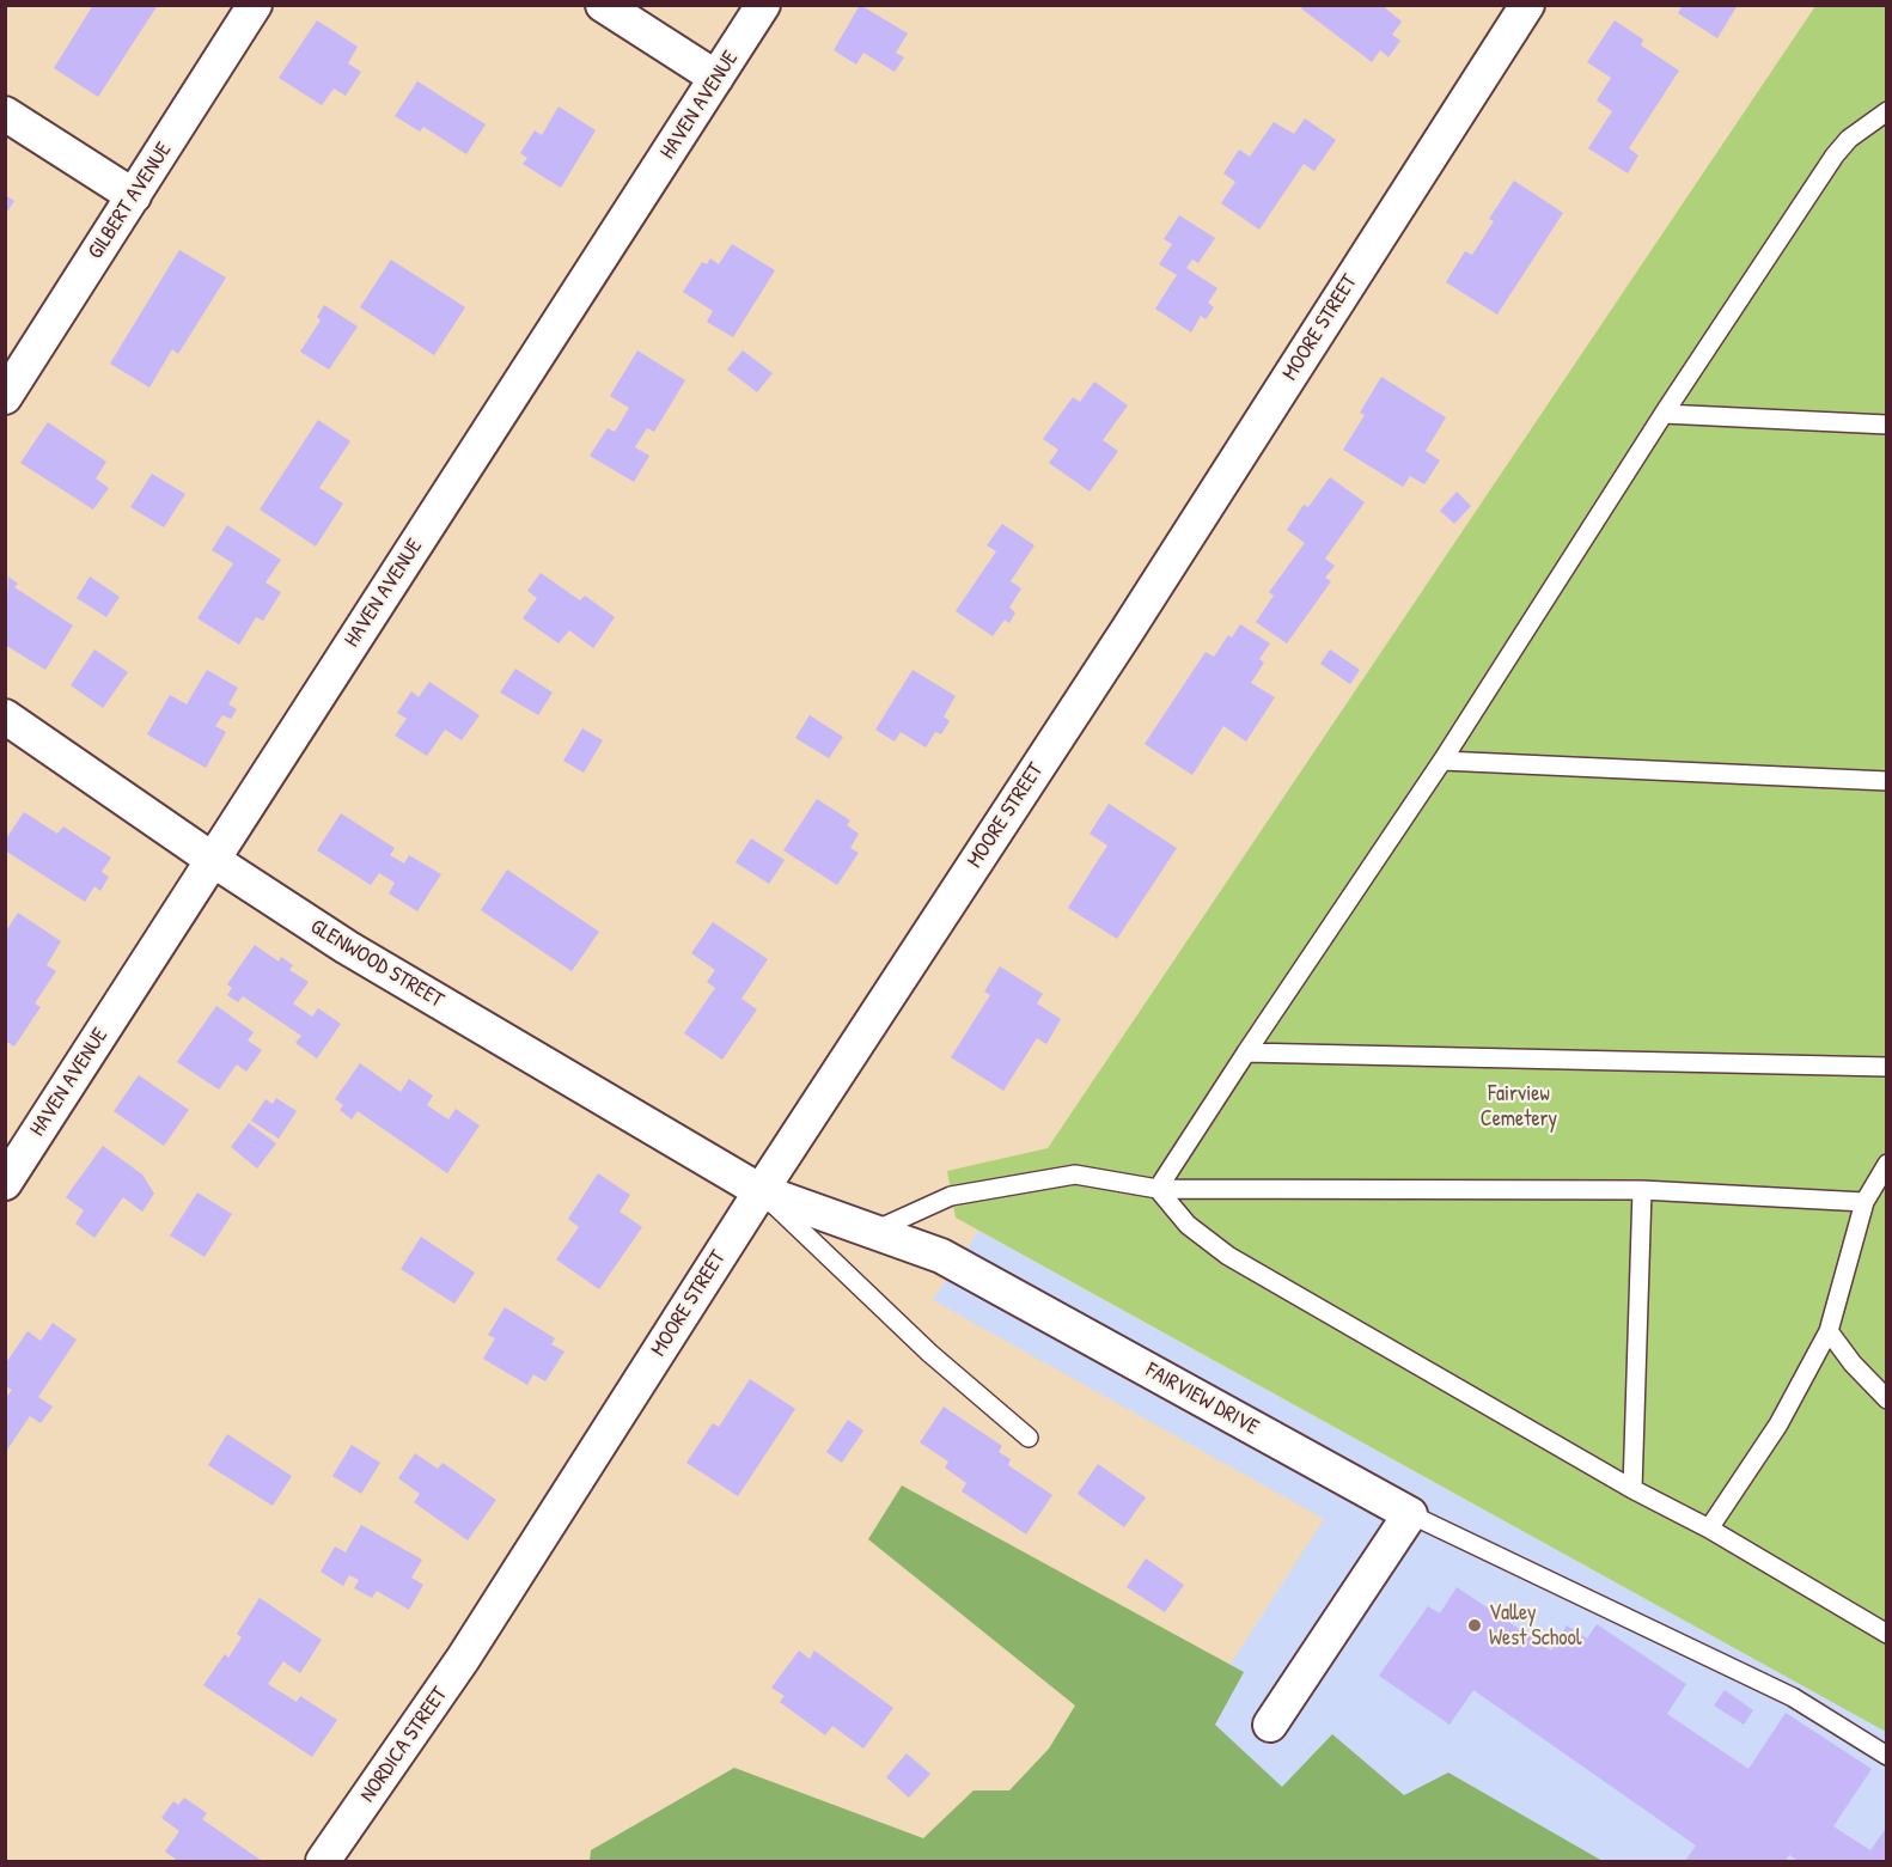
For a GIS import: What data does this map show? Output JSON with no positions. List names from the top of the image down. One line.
{"streets":{"street":["HAVEN AVENUE","GILBERT AVENUE","MOORE STREET","GLENWOOD STREET","FAIRVIEW DRIVE","NORDICA STREET"]},"crossings":[["HAVEN AVENUE","GLENWOOD STREET"],["MOORE STREET","GLENWOOD STREET"],["MOORE STREET","FAIRVIEW DRIVE"],["MOORE STREET","NORDICA STREET"],["GLENWOOD STREET","FAIRVIEW DRIVE"]],"parks":["Fairview Cemetery"],"places":["Valley West School"]}
